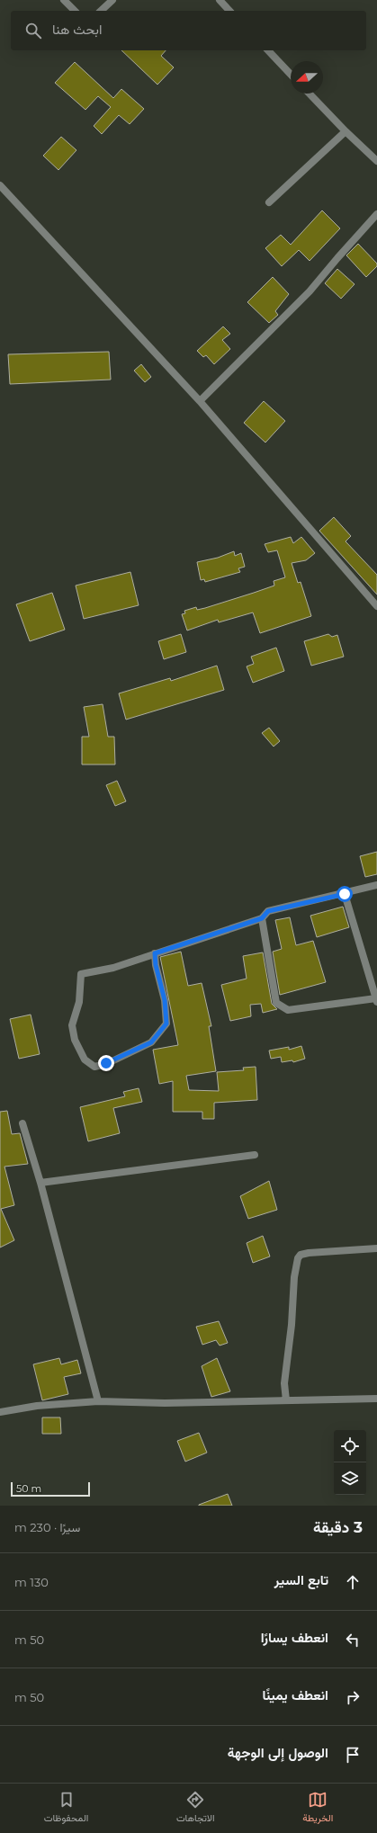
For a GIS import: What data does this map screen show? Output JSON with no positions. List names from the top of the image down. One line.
{"scale_bar":"50 m","north":"left","page":{"search":"ابحث هنا","scale":"50 m","heading":["3 دقيقة","سيرًا · 230 m"],"list":[["تابع السير","130 m"],["انعطف يسارًا","50 m"],["انعطف يمينًا","50 m"],"الوصول إلى الوجهة"],"nav":["الخريطة","الاتجاهات","المحفوظات"]}}
